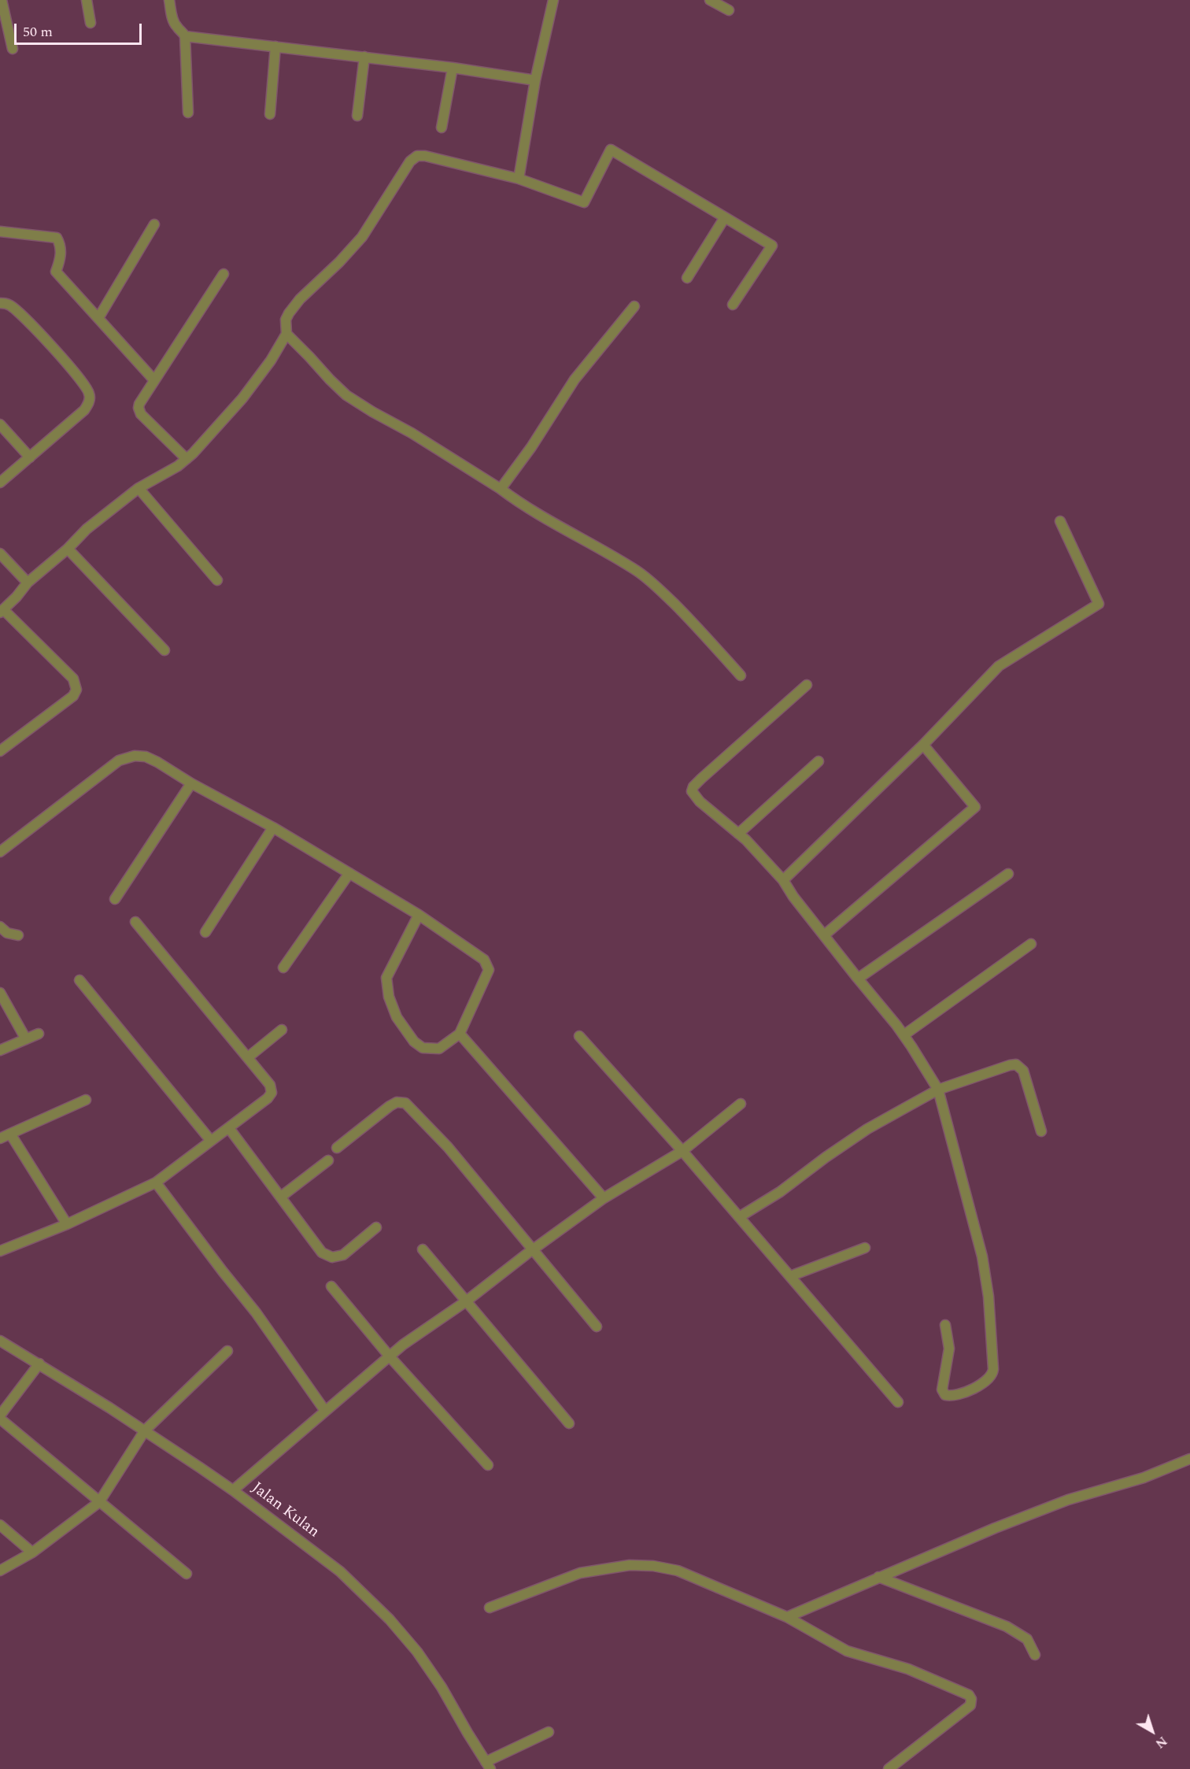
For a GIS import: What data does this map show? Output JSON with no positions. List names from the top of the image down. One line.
{"streets":{"street":["Jalan Kulan"]},"scale_bar":"50 m","north":"bottom right"}
